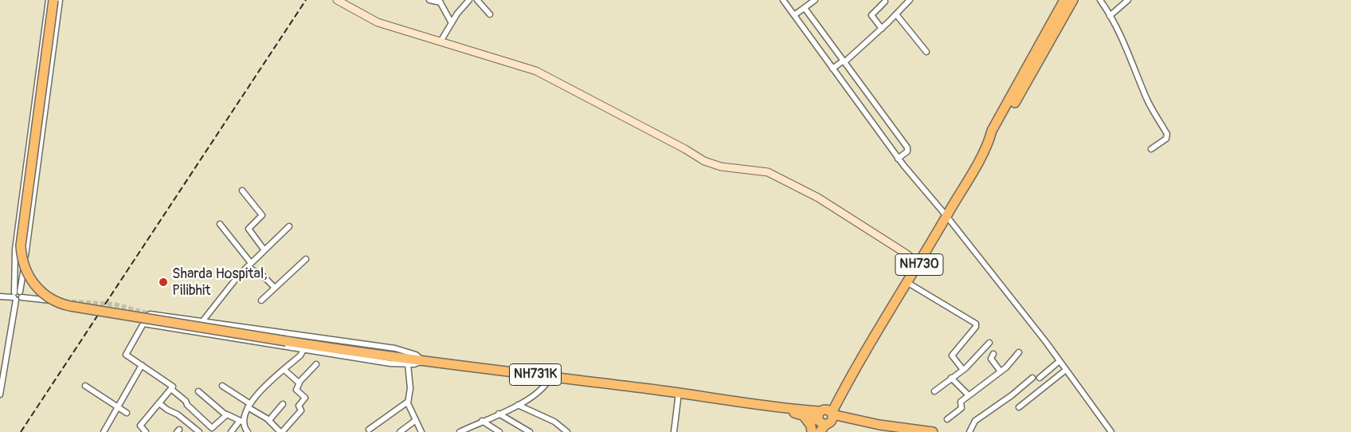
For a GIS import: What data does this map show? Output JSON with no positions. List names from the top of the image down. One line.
{"streets":{"highway":["NH730","NH731K"]},"crossings":[["NH730","NH731K"]],"places":["Sharda Hospital, Pilibhit"]}
